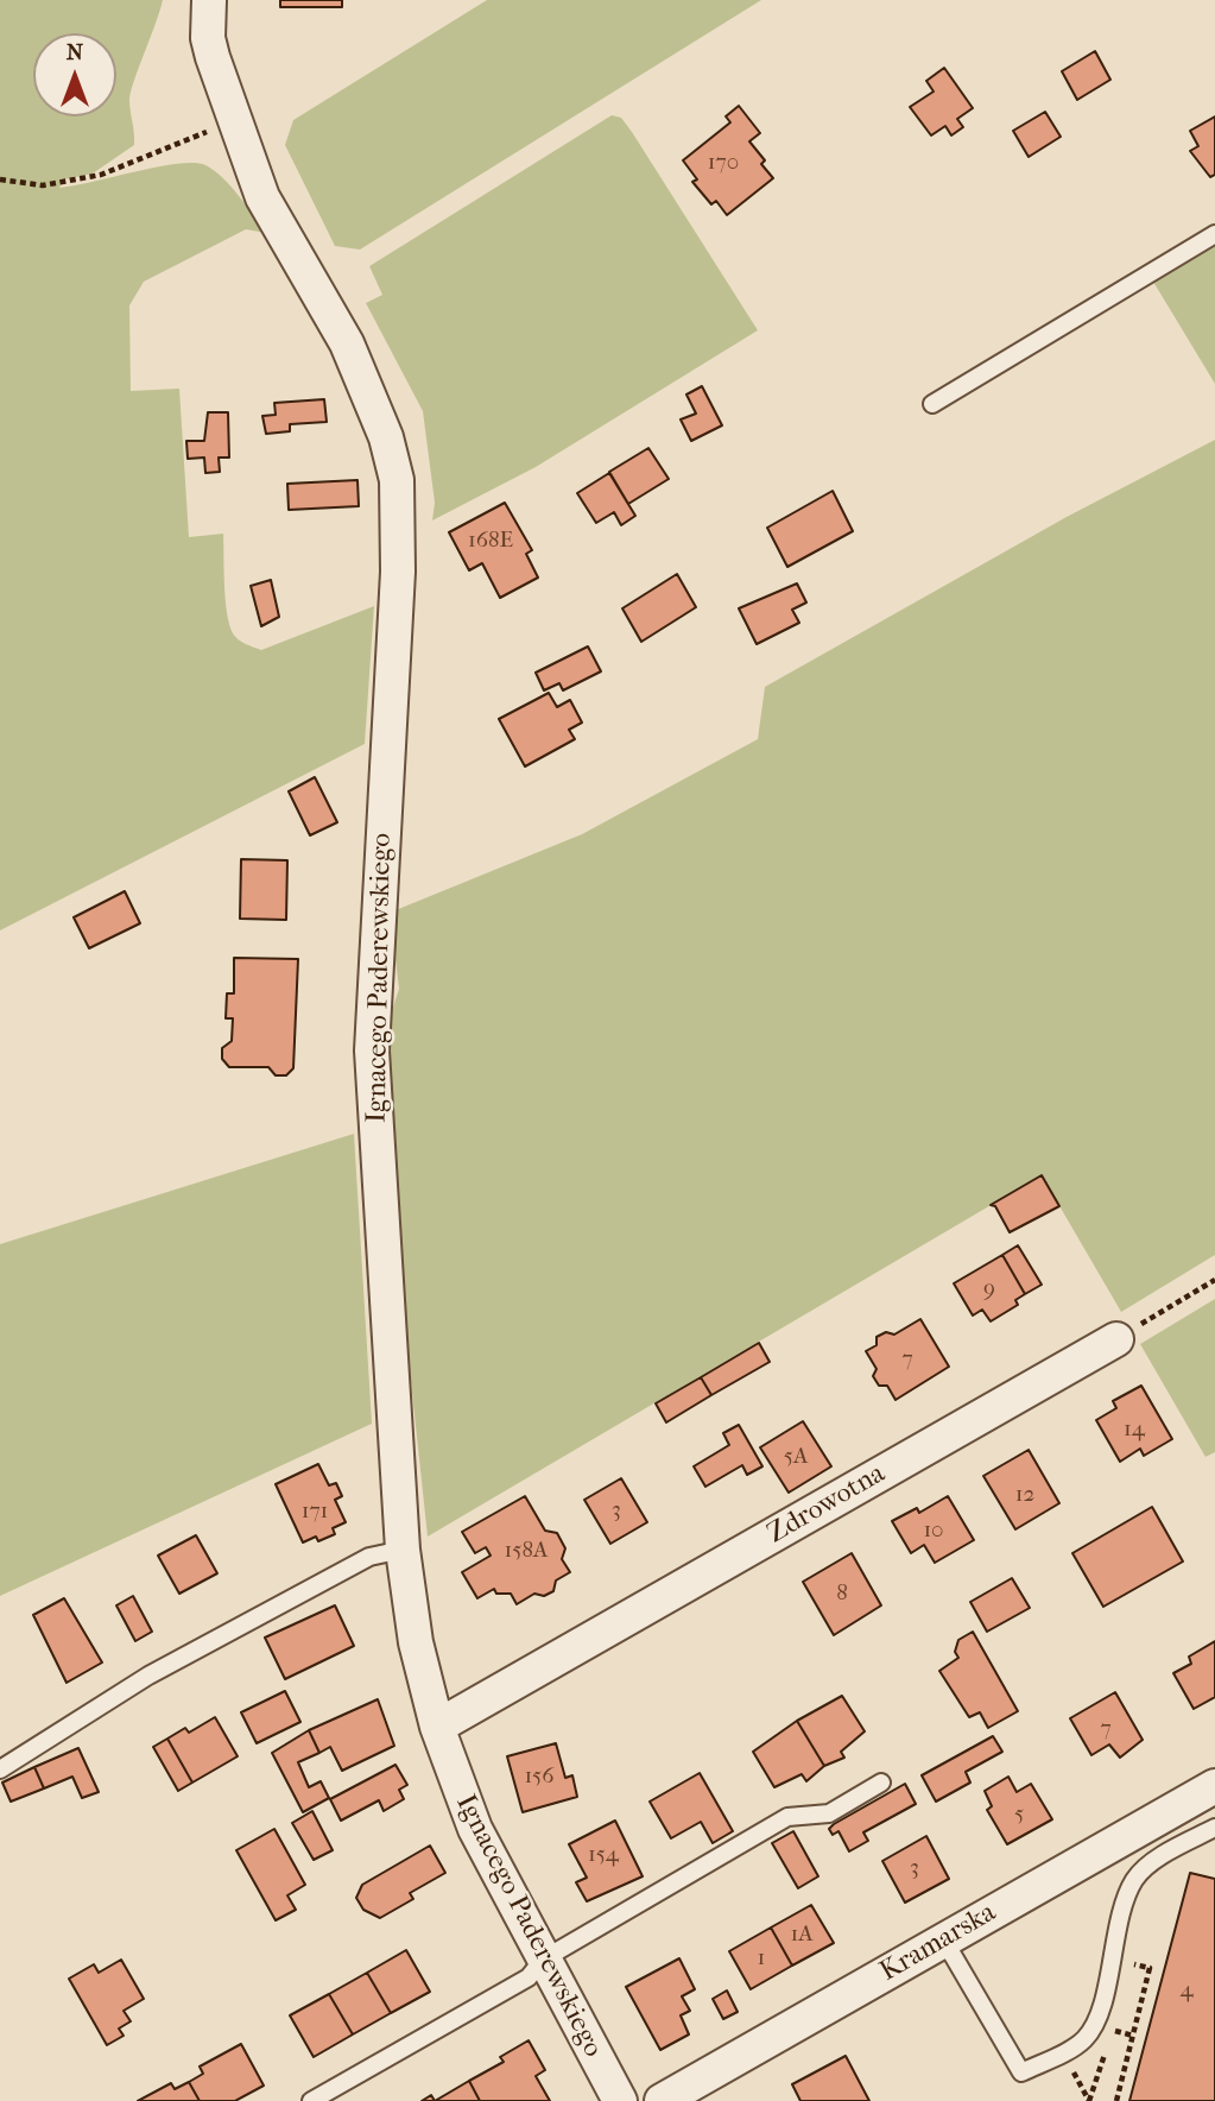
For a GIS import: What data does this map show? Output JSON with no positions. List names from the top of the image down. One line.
{"streets":{"street":["Ignacego Paderewskiego","Zdrowotna","Kramarska"]},"crossings":[["Ignacego Paderewskiego","Zdrowotna"]],"house_numbers":["170","168E","9","7","14","5A","12","3","171","10","158A","8","7","156","5","154","3","1A","1","4"],"north":"top"}
